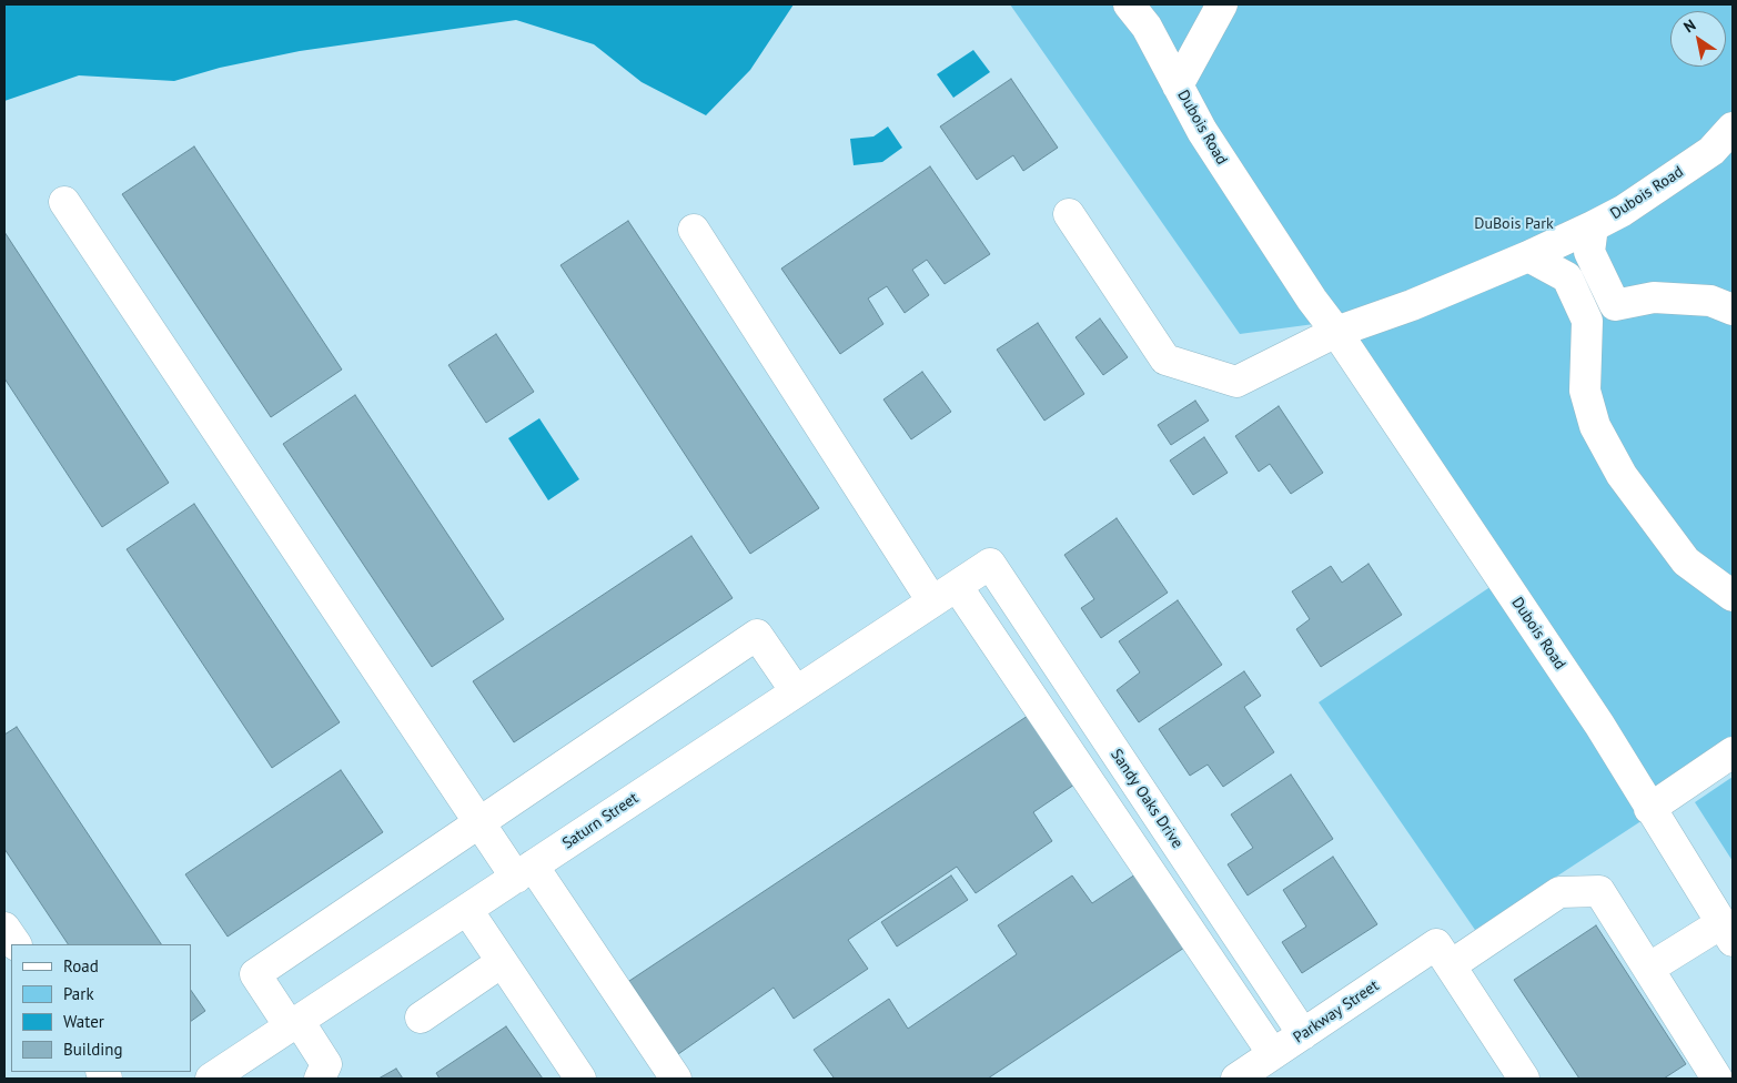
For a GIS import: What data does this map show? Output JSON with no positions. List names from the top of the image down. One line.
{"streets":{"street":["Dubois Road","Sandy Oaks Drive","Saturn Street","Parkway Street"]},"crossings":[["Sandy Oaks Drive","Saturn Street"],["Sandy Oaks Drive","Parkway Street"]],"parks":["DuBois Park"],"legend":["Road","Park","Water","Building"],"north":"top left"}
